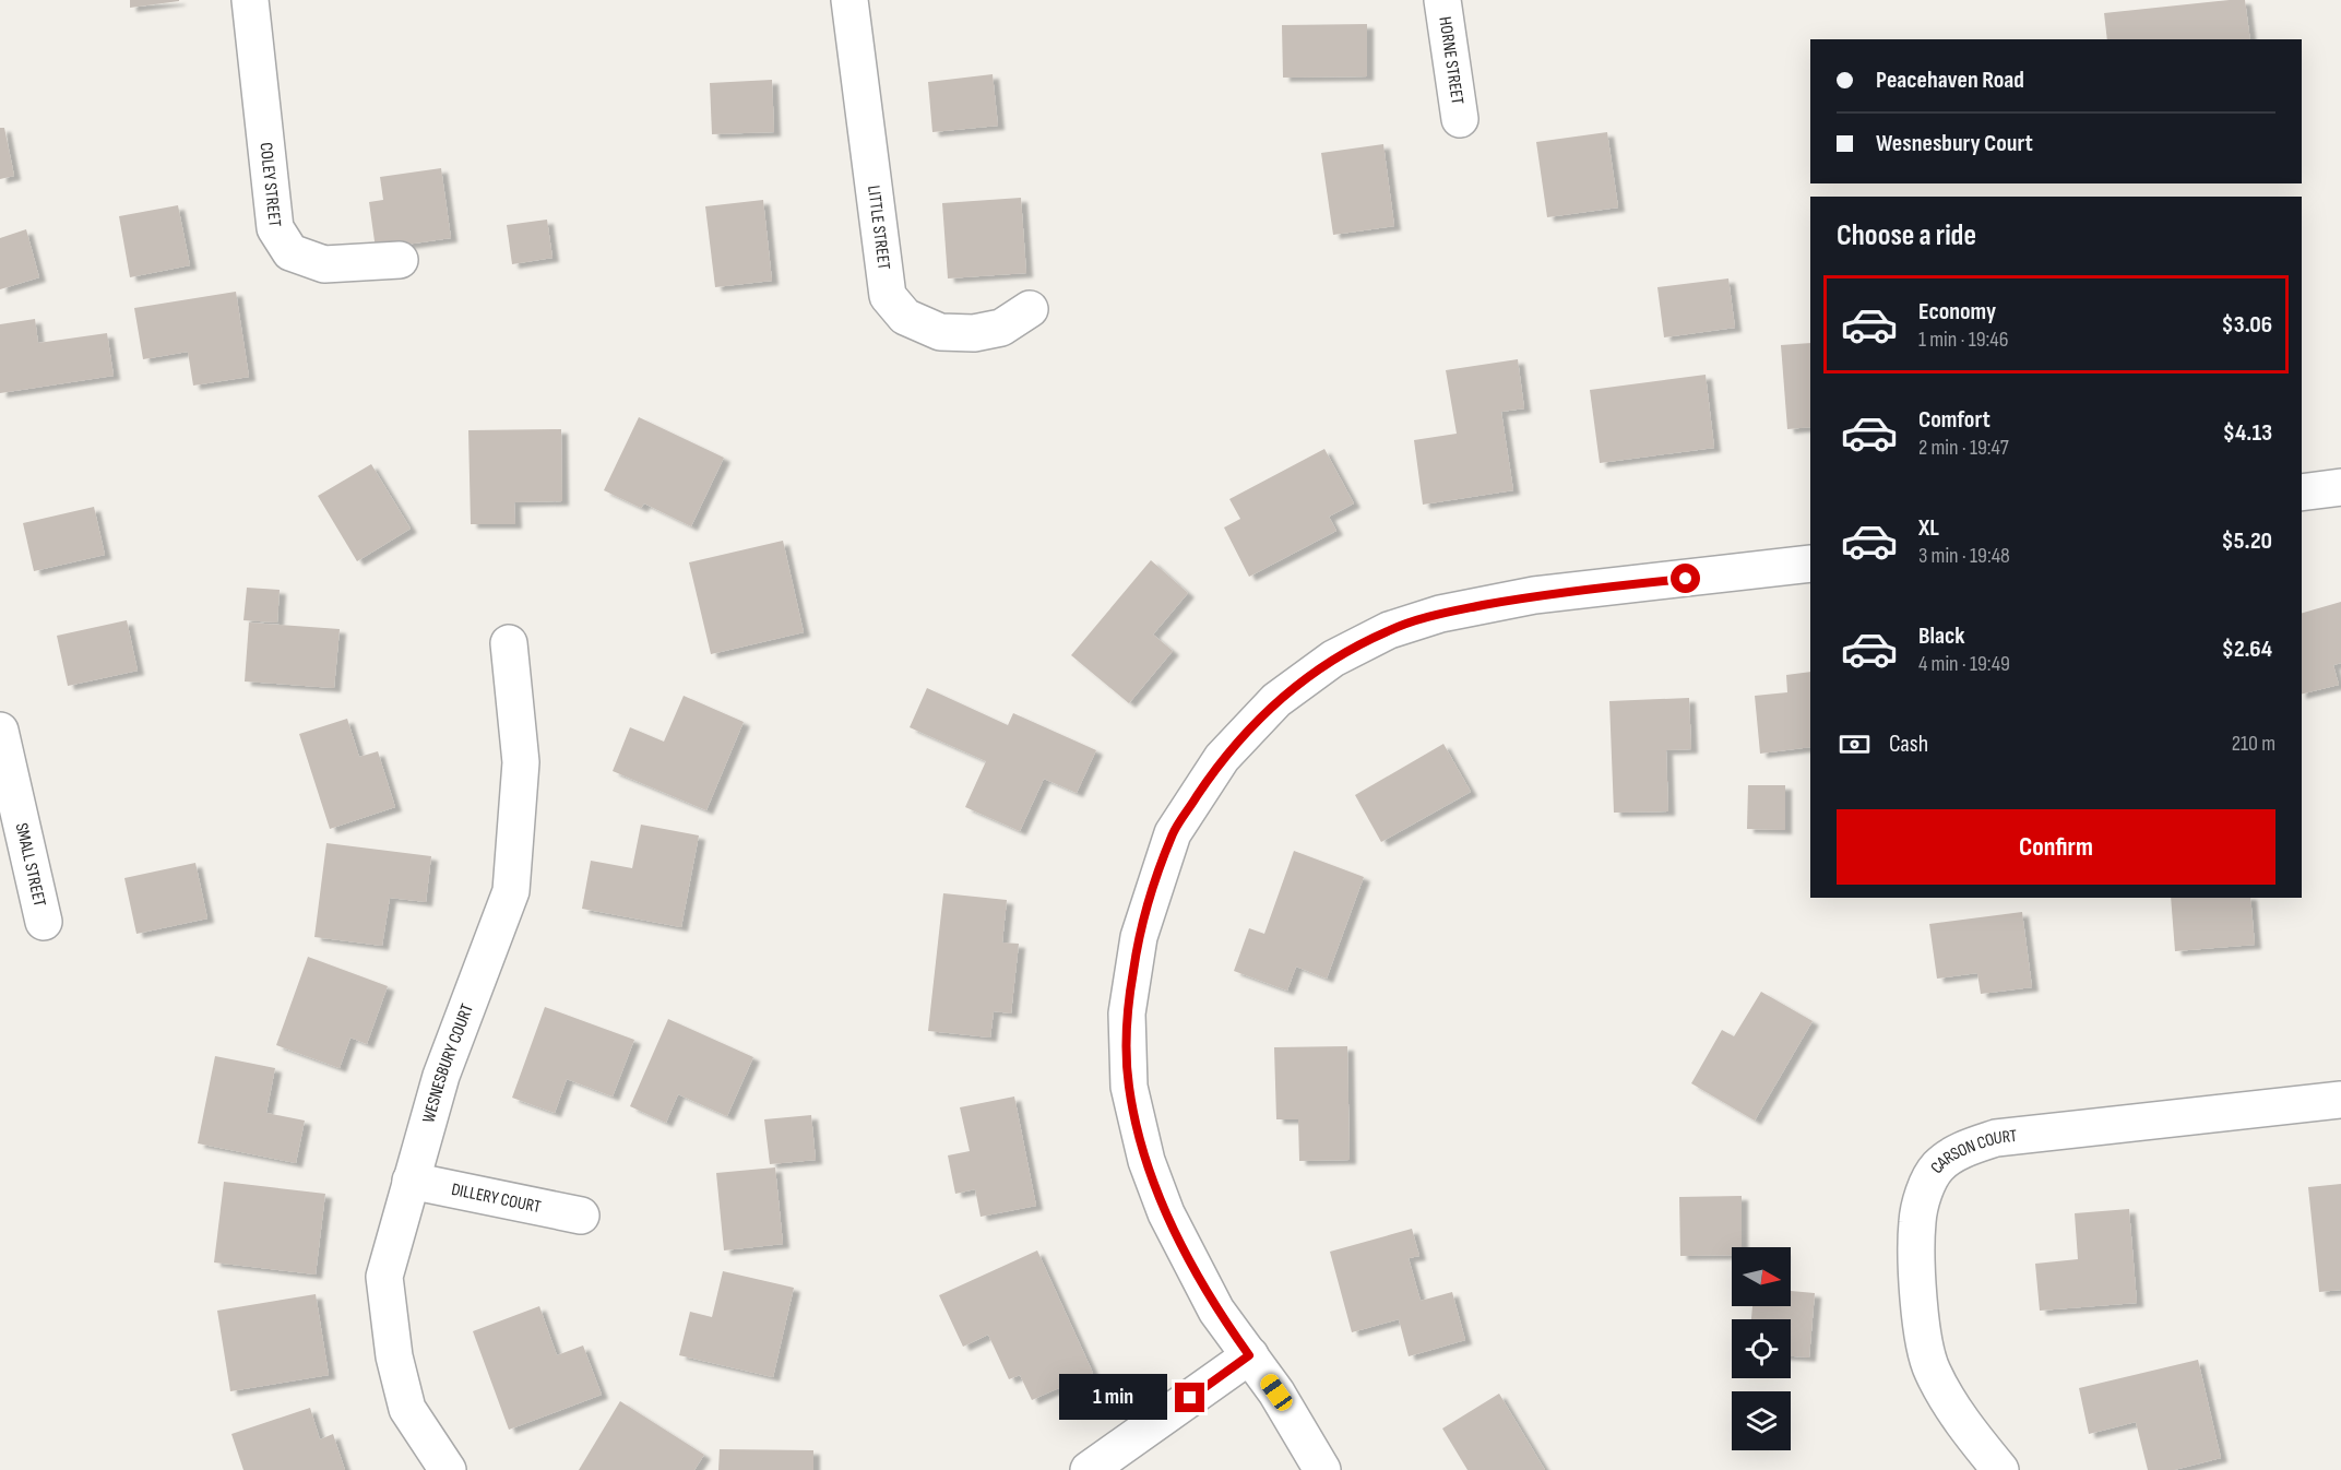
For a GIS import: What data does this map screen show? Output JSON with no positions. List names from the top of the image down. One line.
{"streets":{"street":["HORNE STREET","COLEY STREET","LITTLE STREET","SMALL STREET","WESNESBURY COURT","CARSON COURT","DILLERY COURT"]},"crossings":[["WESNESBURY COURT","DILLERY COURT"]],"north":"right","page":{"banner":["Peacehaven Road","Wesnesbury Court"],"heading":"Choose a ride","list":[{"name":"Economy","note":"1 min · 19:46","value":"$3.06"},{"name":"Comfort","note":"2 min · 19:47","value":"$4.13"},{"name":"XL","note":"3 min · 19:48","value":"$5.20"},{"name":"Black","note":"4 min · 19:49","value":"$2.64"}],"pay":["Cash","210 m"],"buttons":"Confirm","bubble":"1 min"}}
